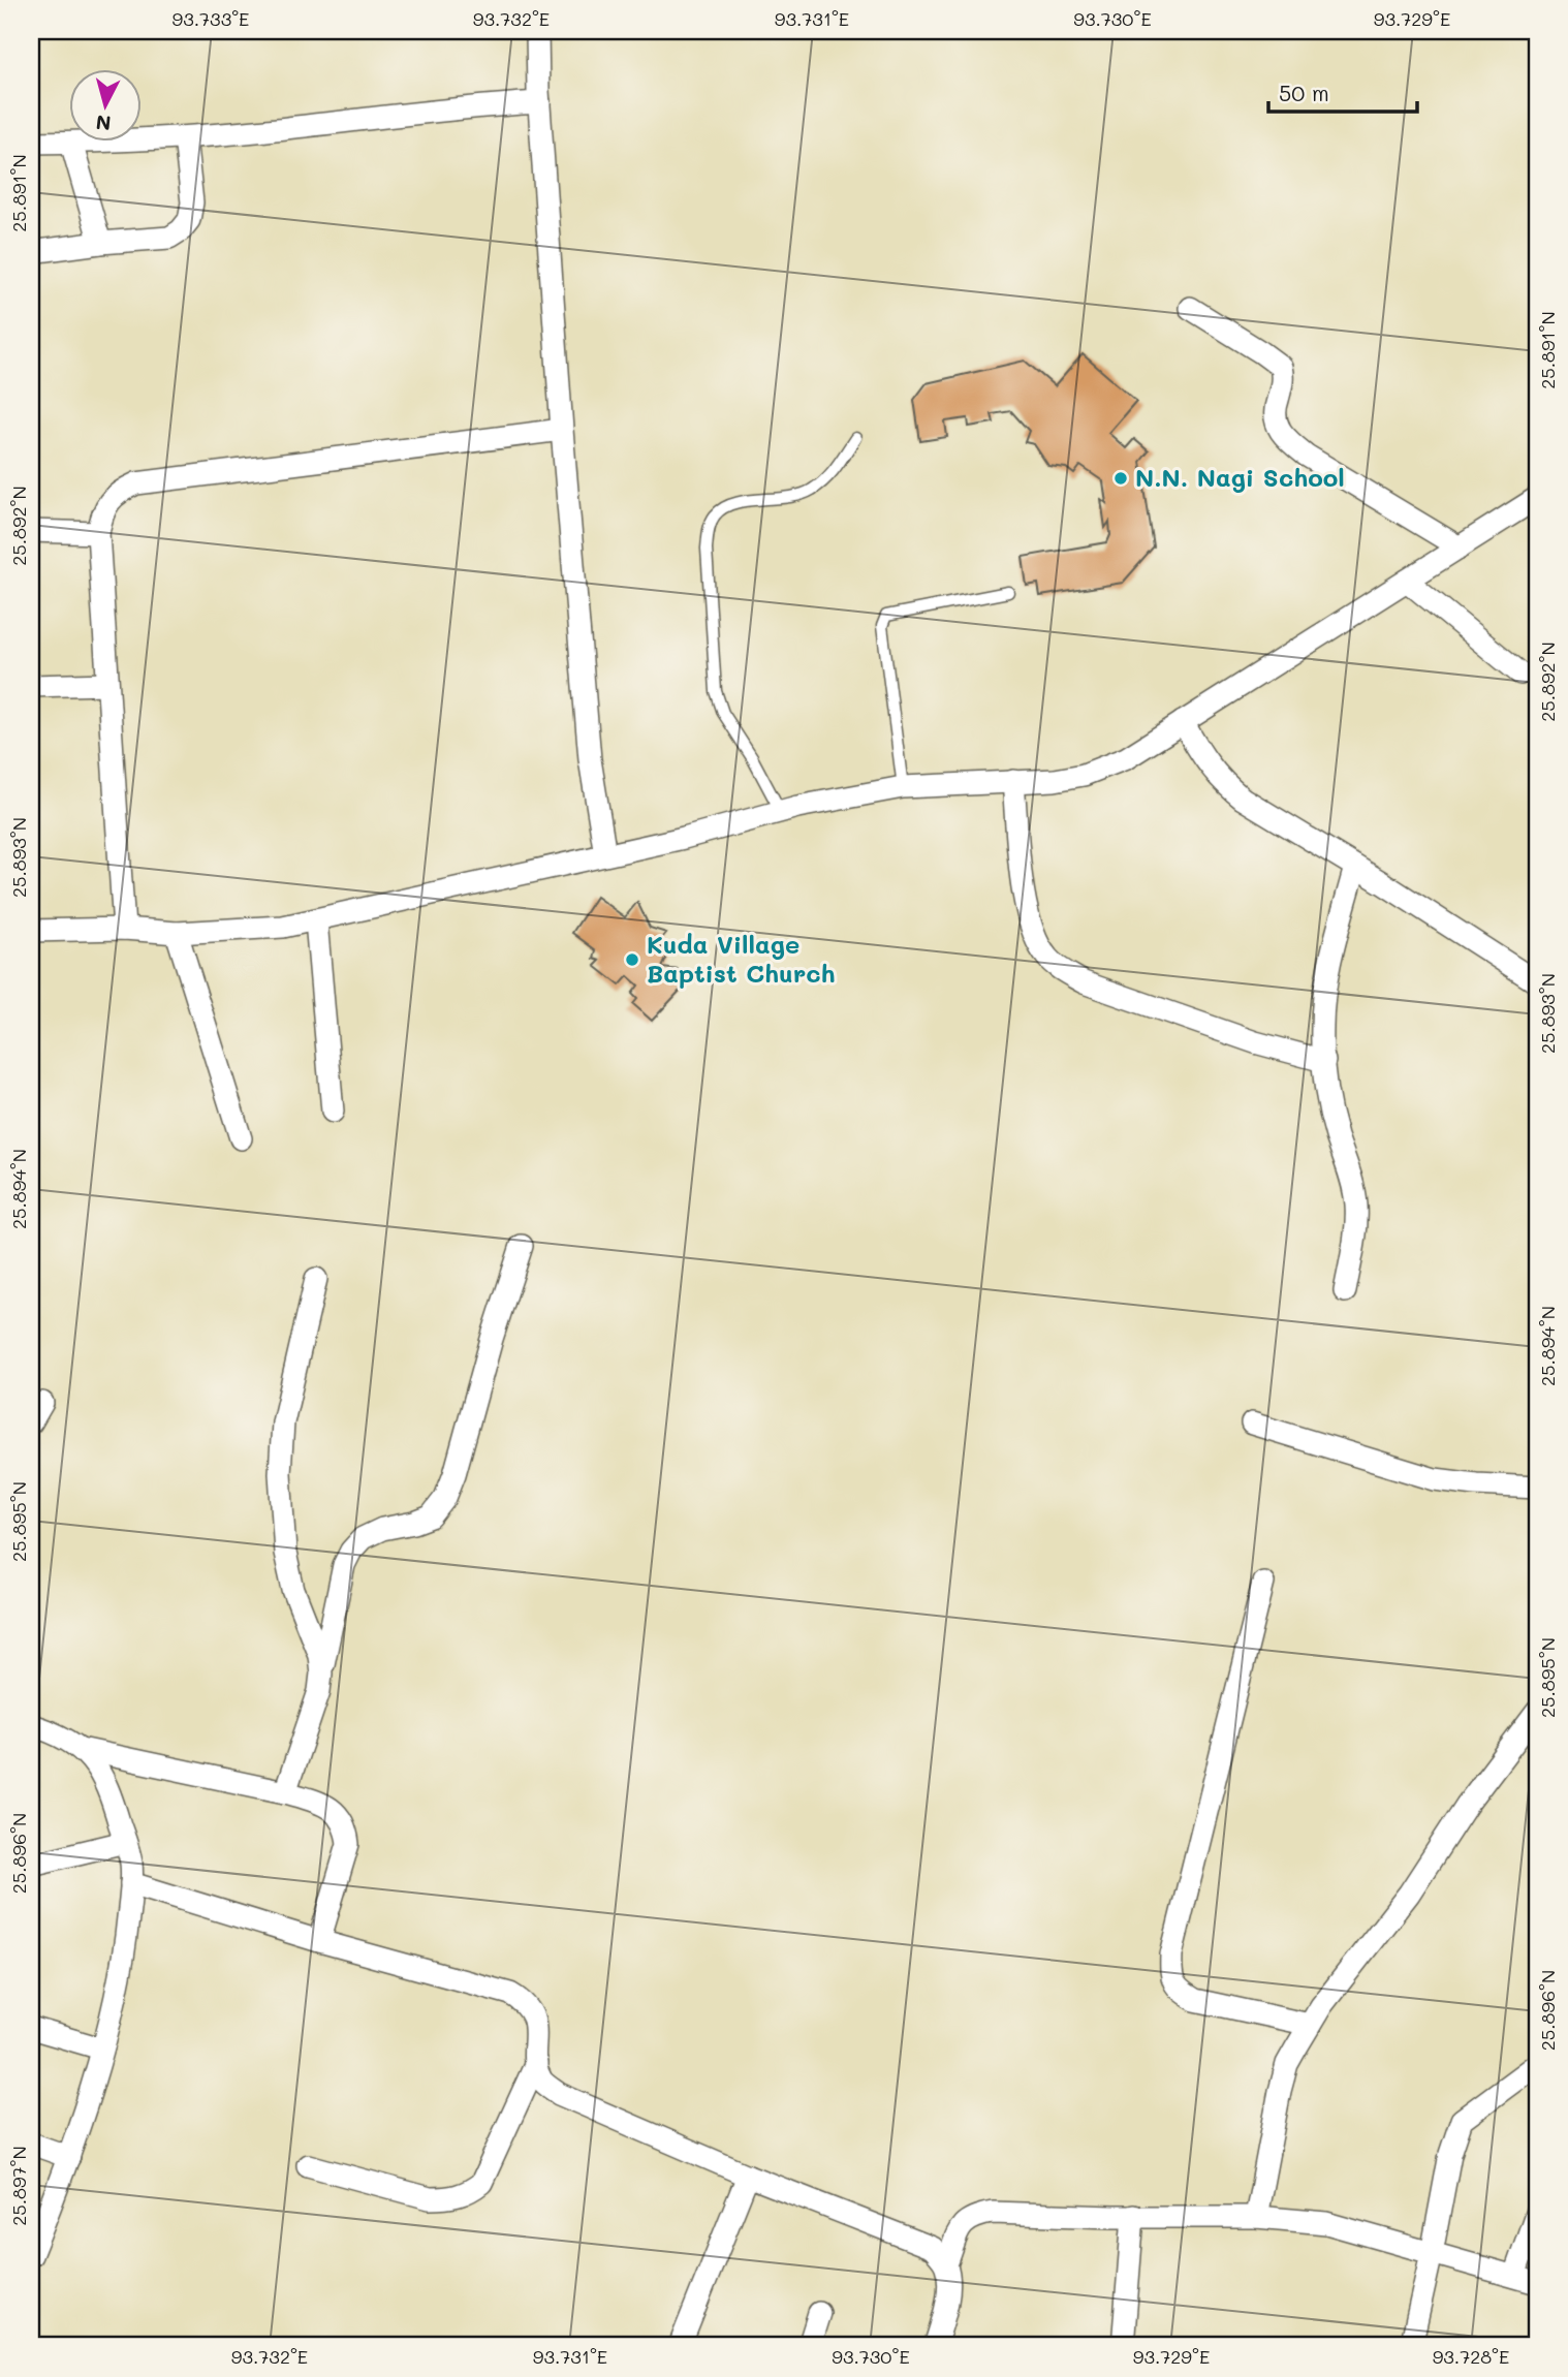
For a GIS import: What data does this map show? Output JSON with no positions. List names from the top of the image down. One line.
{"places":["N.N. Nagi School","Kuda Village Baptist Church"],"scale_bar":"50 m","north":"bottom","coordinates":["93.733°E","93.732°E","93.731°E","93.730°E","93.729°E","25.891°N","25.892°N","25.893°N","25.894°N","25.895°N","25.896°N","25.897°N","93.728°E"]}
